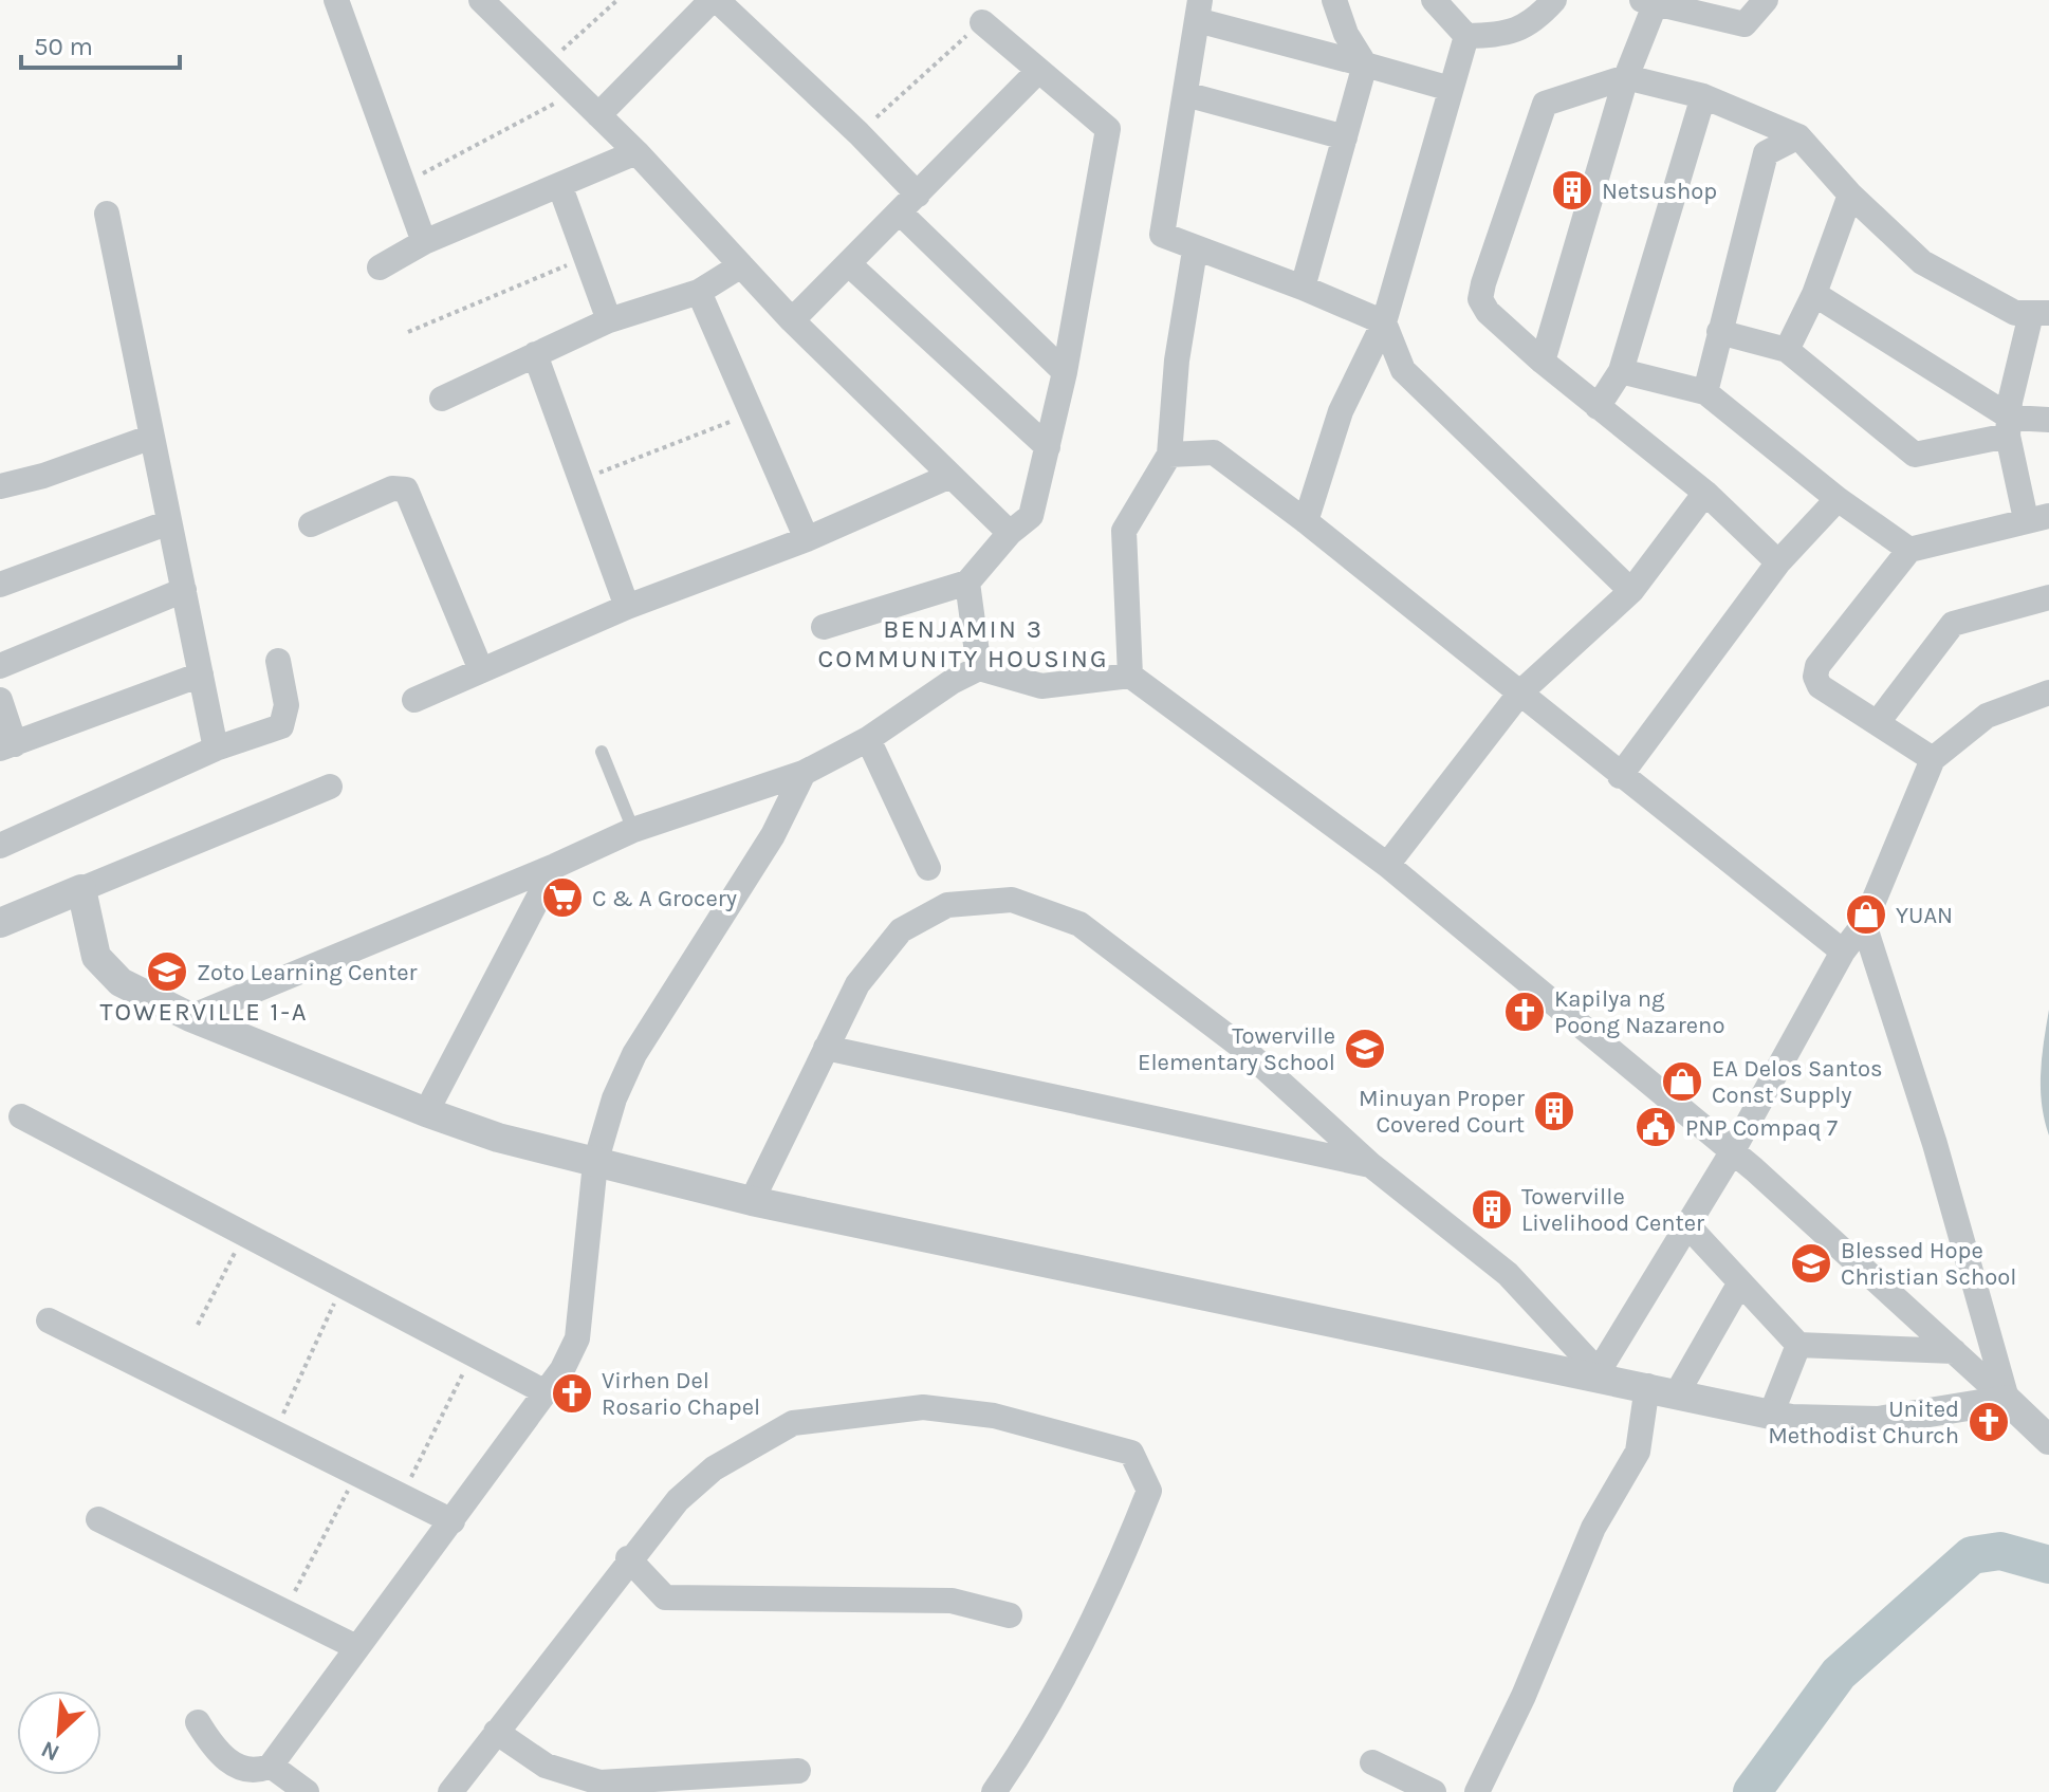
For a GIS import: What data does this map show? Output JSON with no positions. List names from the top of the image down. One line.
{"districts":["BENJAMIN 3 COMMUNITY HOUSING","TOWERVILLE 1-A"],"places":{"building":["Netsushop","Minuyan Proper Covered Court","Towerville Livelihood Center"],"supermarket":["C & A Grocery"],"shop":["YUAN","EA Delos Santos Const Supply"],"school or university":["Zoto Learning Center","Towerville Elementary School","Blessed Hope Christian School"],"church":["Kapilya ng Poong Nazareno","Virhen Del Rosario Chapel","United Methodist Church"],"public building":["PNP Compaq 7"]},"scale_bar":"50 m","north":"bottom left"}
